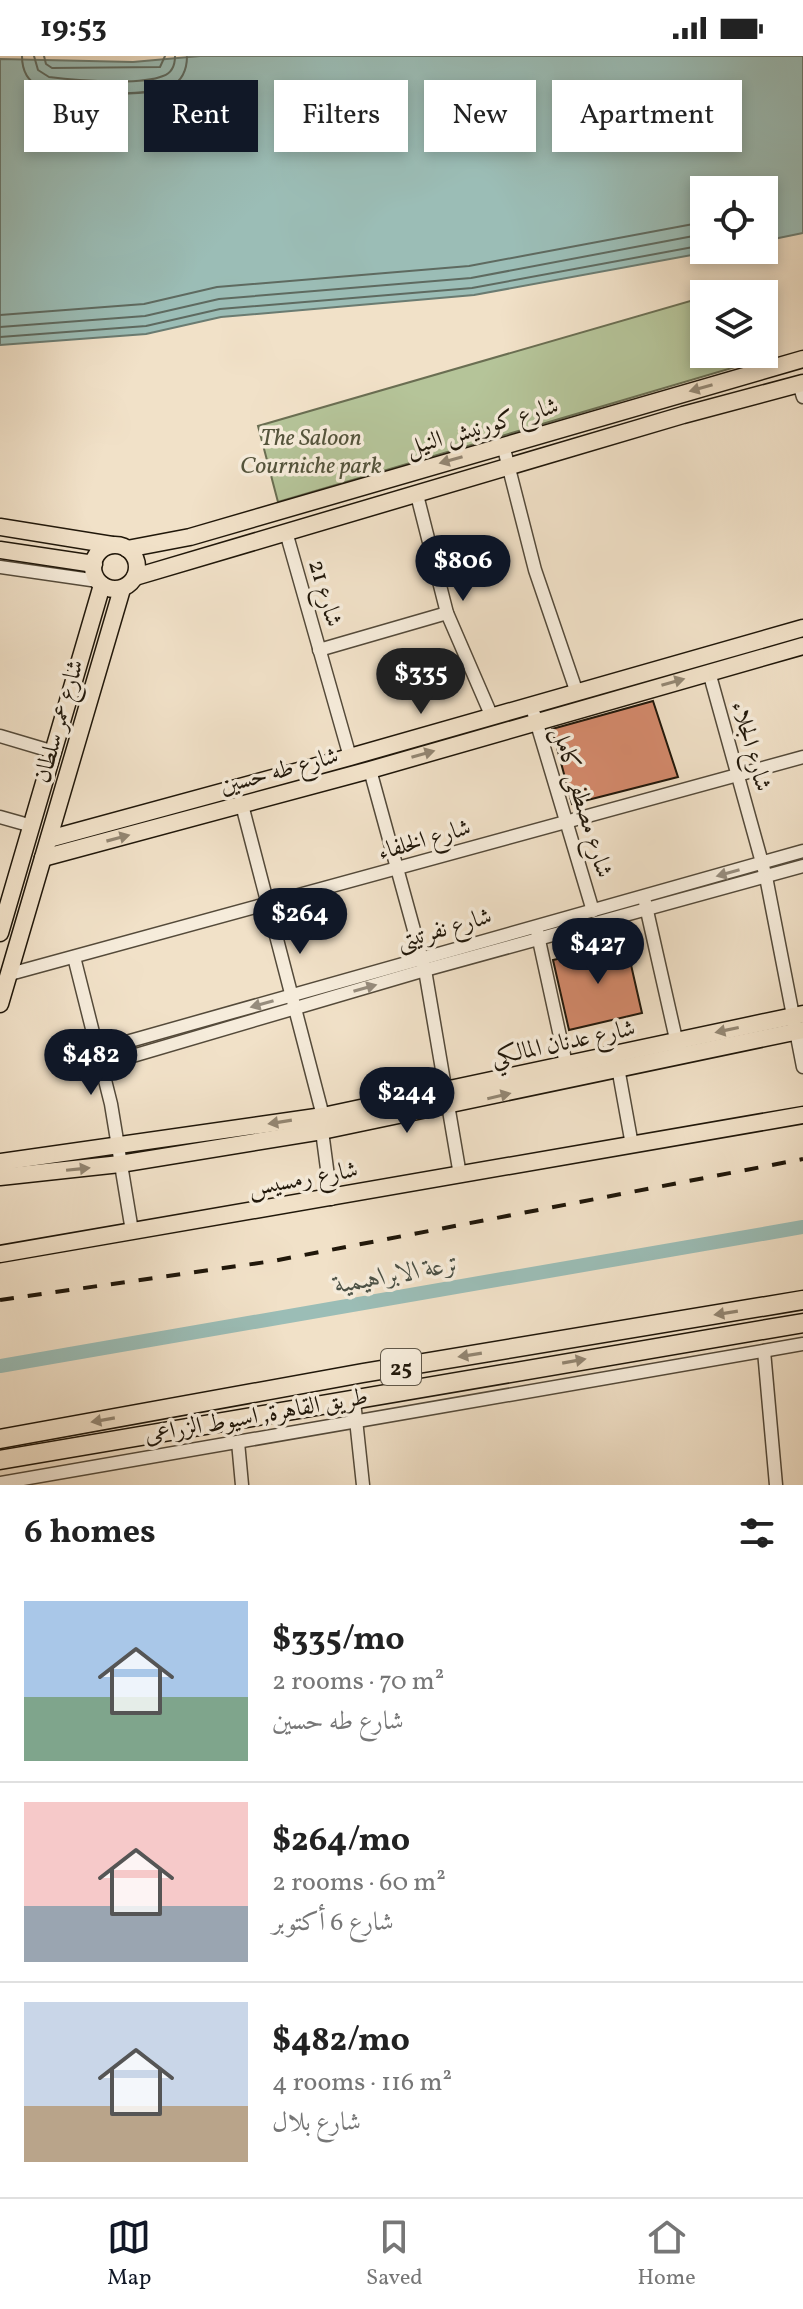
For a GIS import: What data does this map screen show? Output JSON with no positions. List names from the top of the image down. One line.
{"streets":{"highway":["25","طريق القاهرة, اسيوط الزراعى"],"main road":["شارع كورنيش النيل","شارع عمر سلطان","شارع طه حسين","شارع عدنان المالكي","شارع رمسيس"],"street":["شارع 21","شارع الجلاء","شارع مصطفى كامل","شارع الخلفاء","شارع نفرتيتى"]},"crossings":[["شارع كورنيش النيل","شارع 21"],["شارع كورنيش النيل","شارع عمر سلطان"],["شارع 21","شارع طه حسين"],["شارع عمر سلطان","شارع طه حسين"],["شارع عمر سلطان","شارع الخلفاء"],["شارع الجلاء","شارع طه حسين"],["شارع الجلاء","شارع الخلفاء"],["شارع الجلاء","شارع نفرتيتى"],["شارع الجلاء","شارع عدنان المالكي"],["شارع طه حسين","شارع مصطفى كامل"],["شارع مصطفى كامل","شارع الخلفاء"],["شارع مصطفى كامل","شارع نفرتيتى"]],"water":["ترعة الابراهيمية"],"parks":["The Saloon Courniche park"],"page":{"status":"19:53","chip":["Buy","Rent","Filters","New","Apartment"],"price":["$806","$335","$264","$427","$482","$244"],"heading":"6 homes","list":[{"name":"$335/mo","note":"2 rooms · 70 m² · شارع طه حسين"},{"name":"$264/mo","note":"2 rooms · 60 m² · شارع 6 أكتوبر"},{"name":"$482/mo","note":"4 rooms · 116 m² · شارع بلال"}],"tabs":["Map","Saved","Home"]}}
